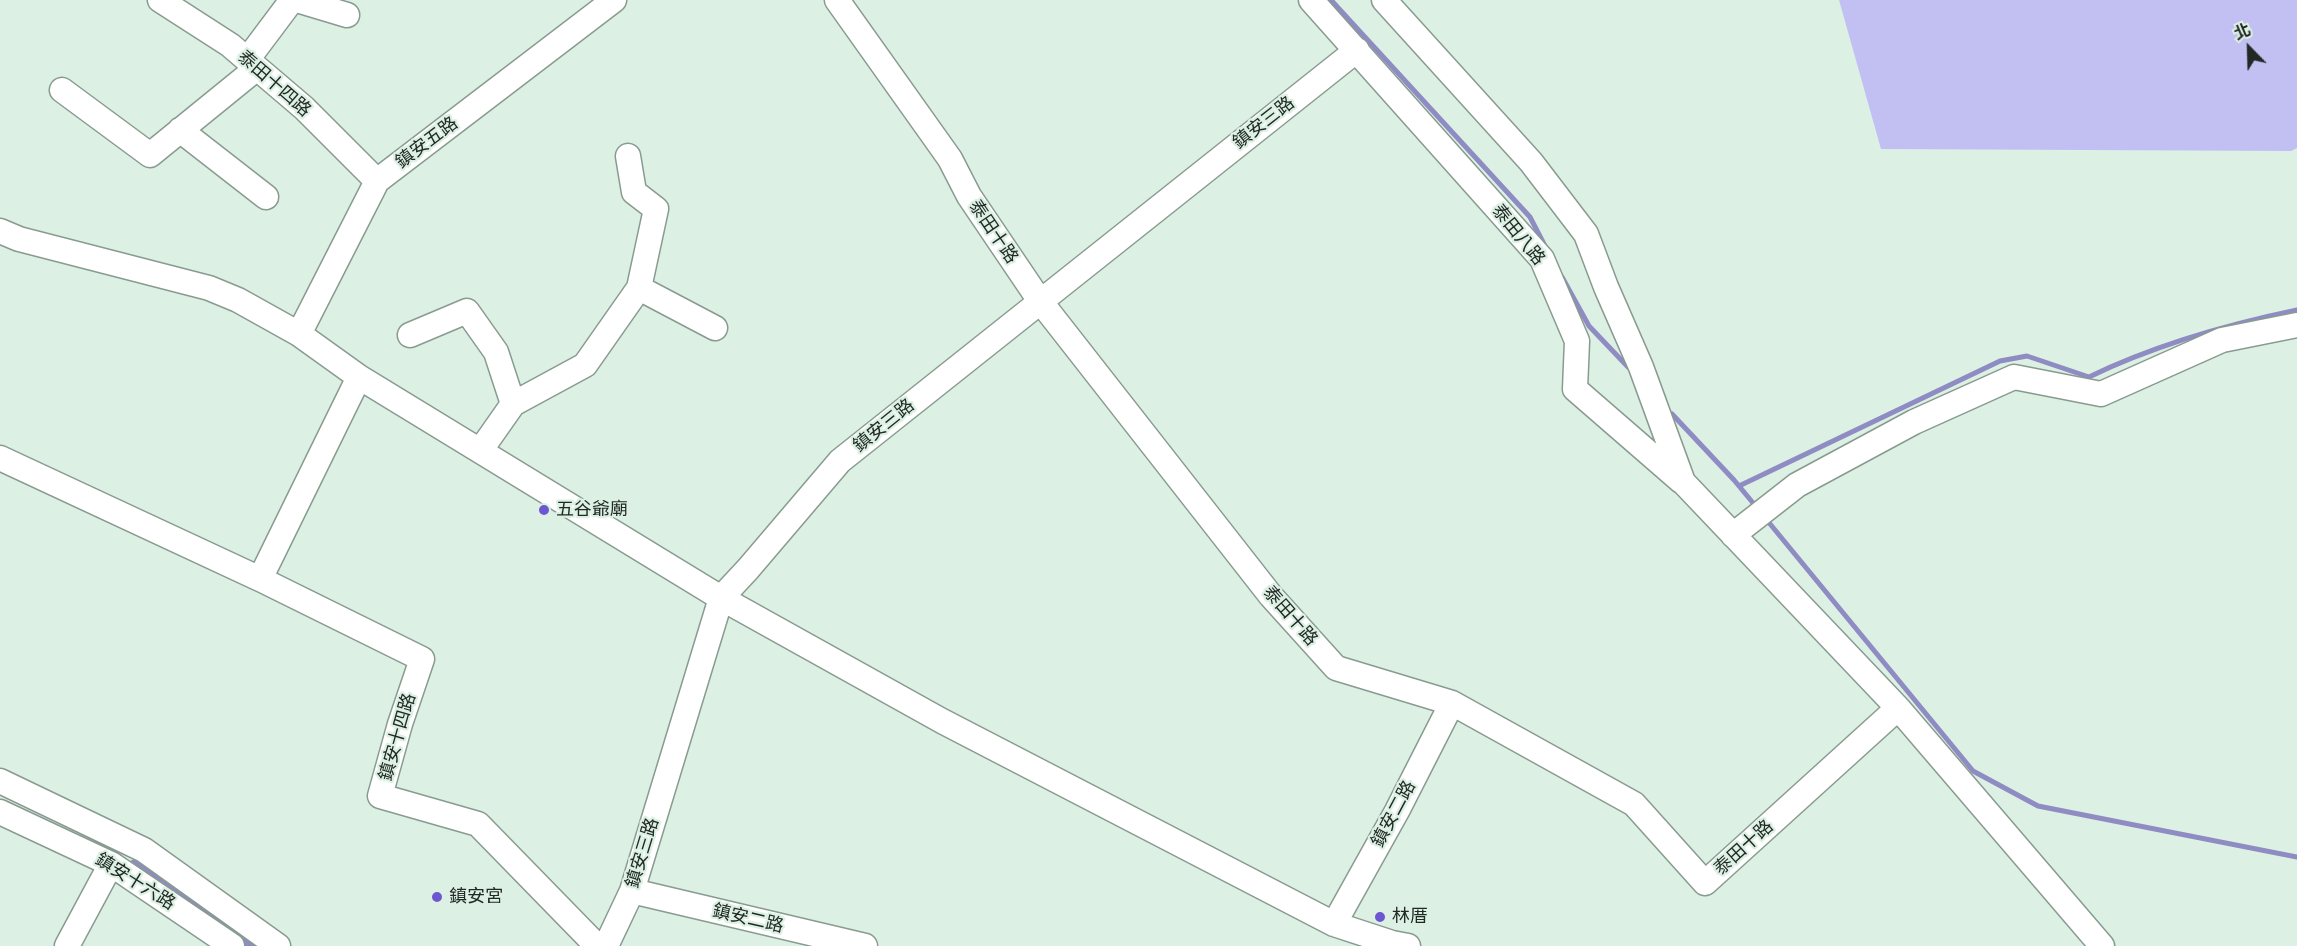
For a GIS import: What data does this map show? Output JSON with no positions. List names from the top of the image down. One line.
{"streets":{"street":["泰田十四路","鎮安三路","鎮安五路","泰田十路","泰田八路","鎮安十四路","鎮安二路","鎮安十六路"]},"crossings":[["泰田十四路","鎮安五路"],["鎮安三路","泰田十路"],["鎮安三路","泰田八路"],["鎮安三路","鎮安二路"],["泰田十路","鎮安二路"]],"places":["五谷爺廟","鎮安宮","林厝"],"north":"top left"}
